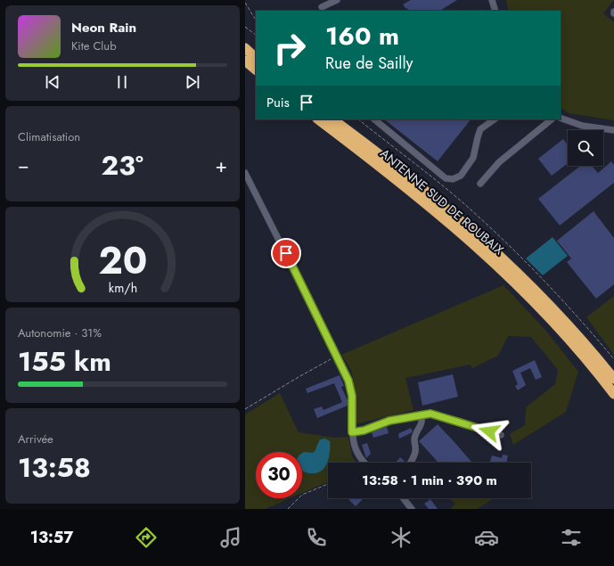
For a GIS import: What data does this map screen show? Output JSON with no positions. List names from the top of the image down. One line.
{"streets":{"highway":["ANTENNE SUD DE ROUBAIX"]},"page":{"turn":["160 m","Rue de Sailly"],"song":["Neon Rain","Kite Club"],"then":"Puis","tile":["Climatisation",["Autonomie · 31%","155 km"],["Arrivée","13:58"]],"heat":["−","23°","+"],"limit":"30","trip":"13:58 · 1 min · 390 m","tabs":"13:57","gauge":["20","km/h"]}}
